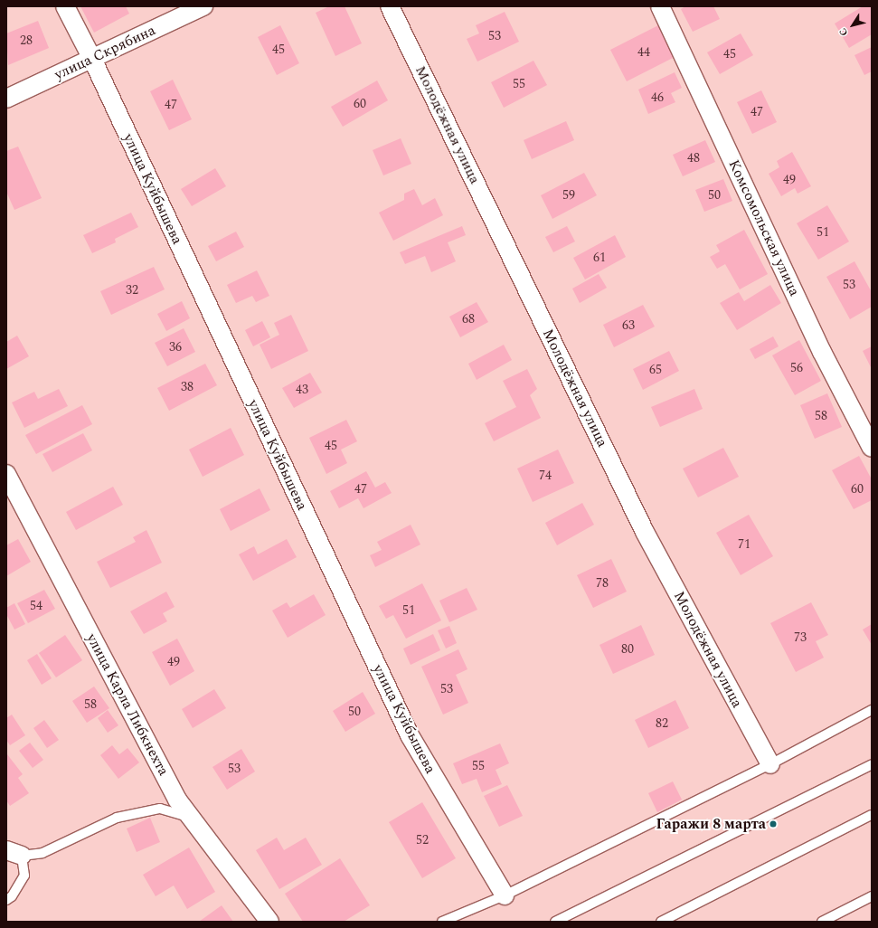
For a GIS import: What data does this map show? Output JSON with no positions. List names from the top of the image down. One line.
{"streets":{"street":["улица Скрябина","Молодёжная улица","улица Куйбышева","Комсомольская улица","улица Карла Либкнехта"]},"crossings":[["улица Скрябина","улица Куйбышева"]],"places":["Гаражи 8 марта"],"house_numbers":["53","28","45","44","45","55","46","60","47","47","48","49","59","50","51","61","53","32","68","63","36","56","65","38","43","58","45","74","47","60","71","78","54","51","73","80","49","53","58","50","82","55","53","52"],"north":"bottom left"}
